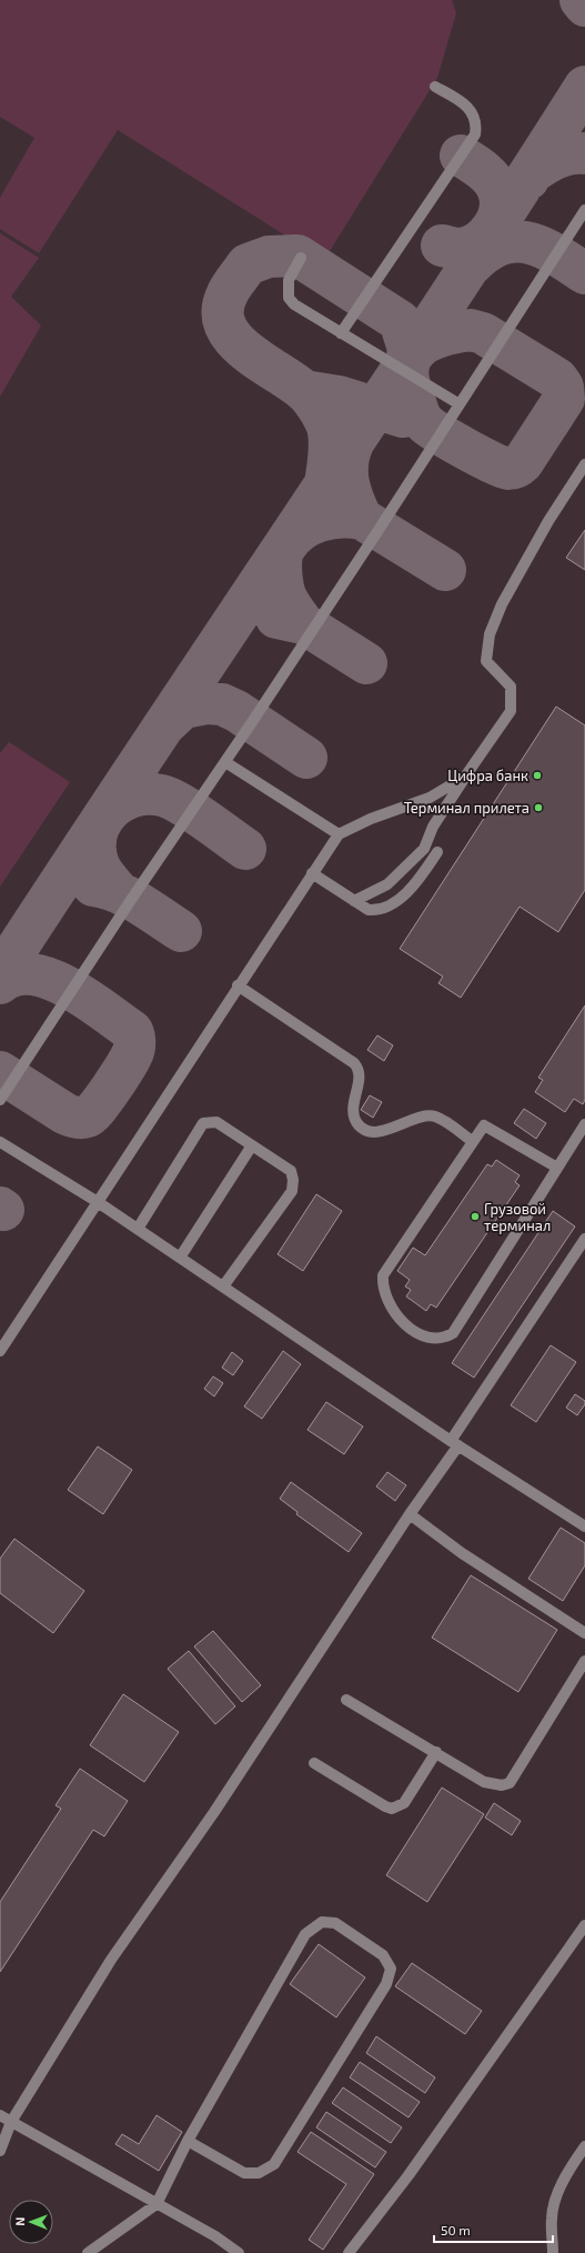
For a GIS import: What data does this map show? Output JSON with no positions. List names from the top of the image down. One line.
{"places":["Цифра банк","Терминал прилета","Грузовой терминал"],"scale_bar":"50 m","north":"left"}
